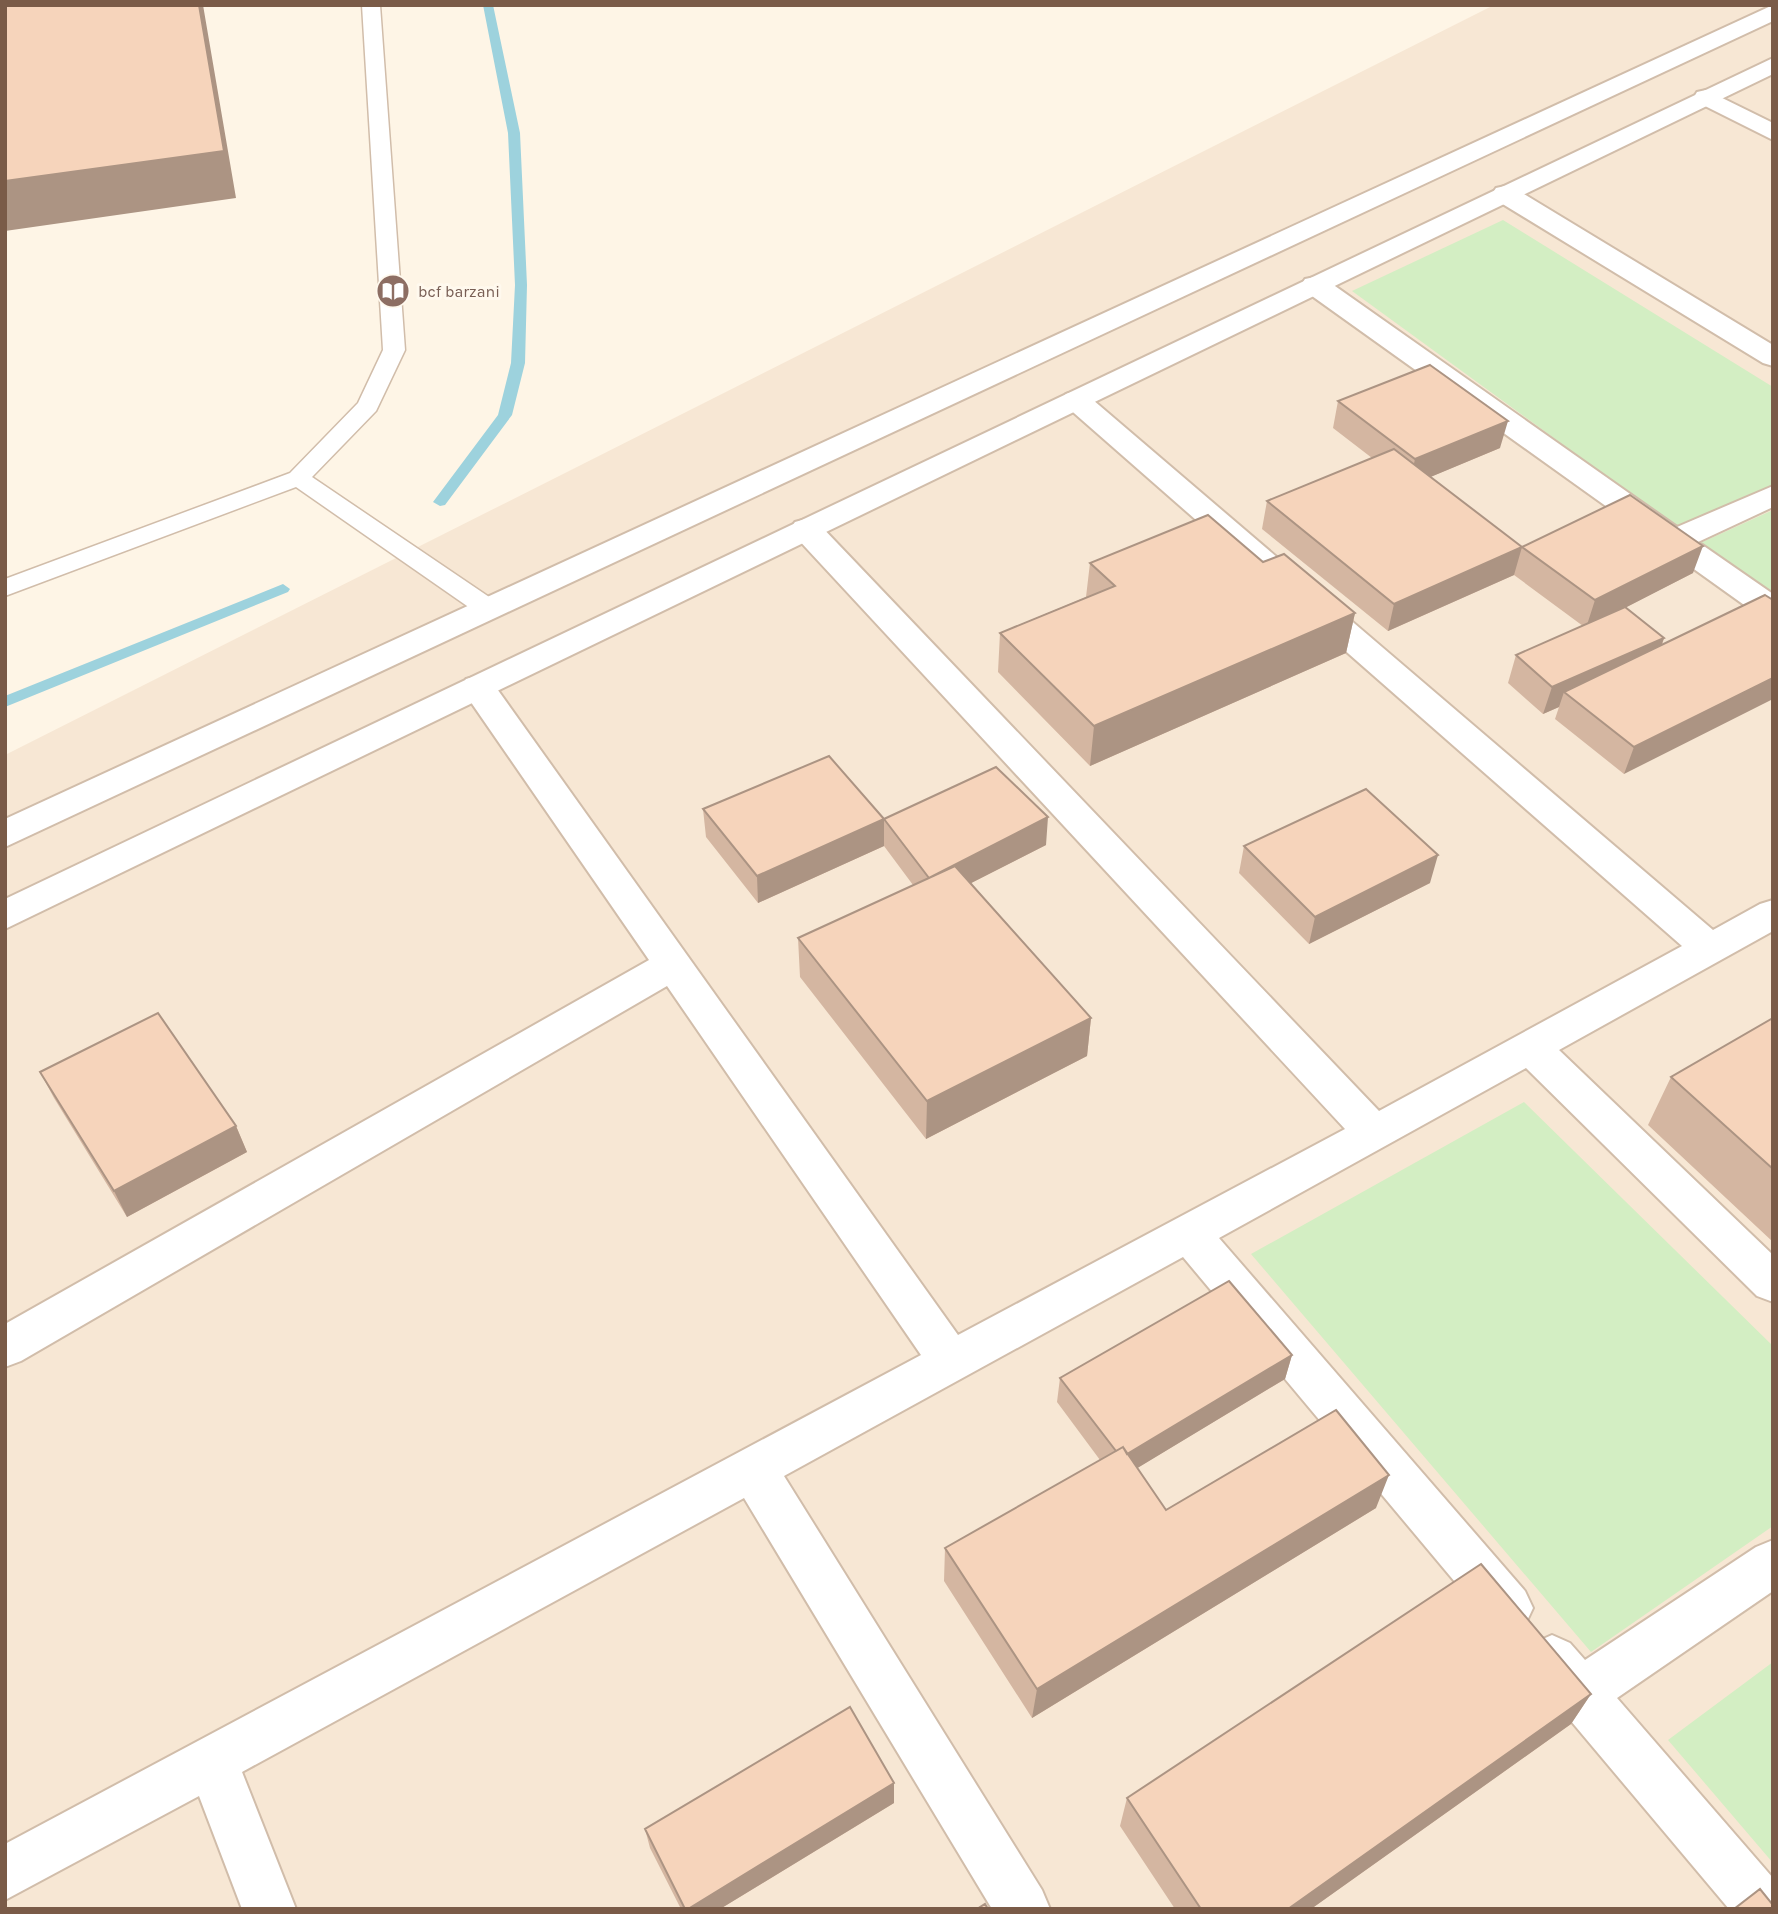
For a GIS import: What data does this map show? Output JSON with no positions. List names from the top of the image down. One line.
{"places":{"library":["bcf barzani"]}}
